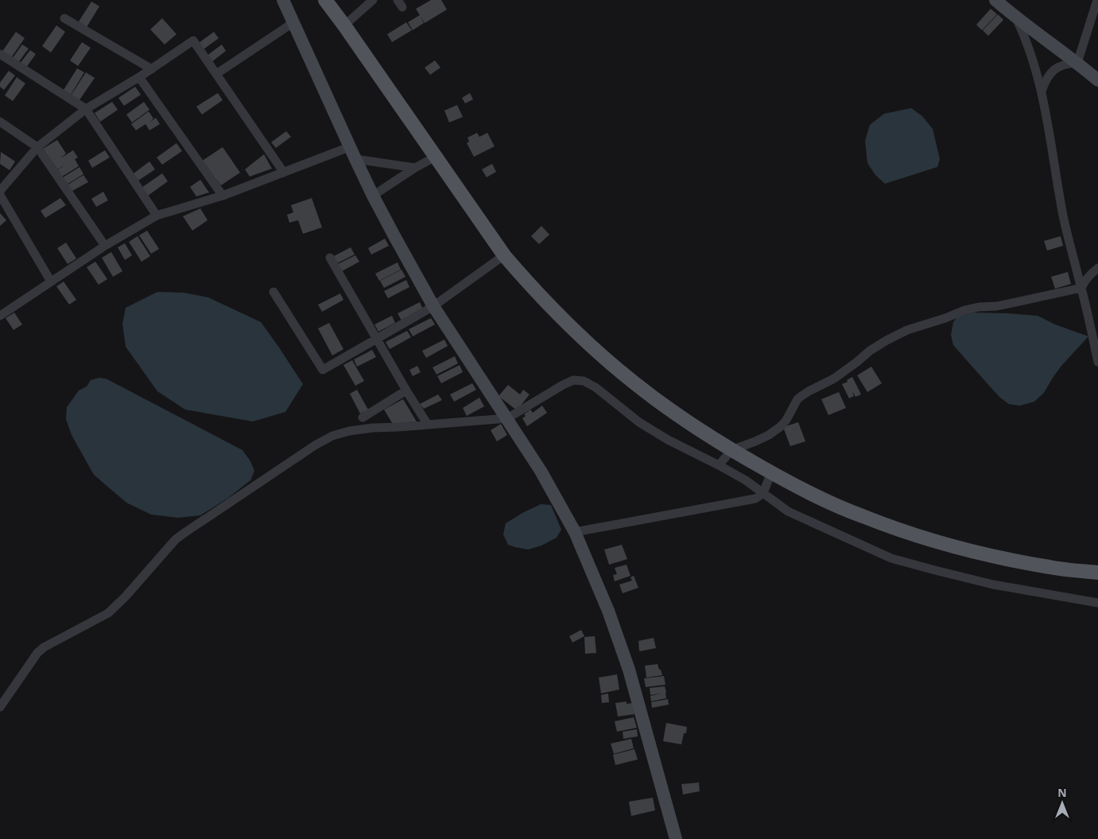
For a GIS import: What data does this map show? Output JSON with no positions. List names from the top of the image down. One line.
{"north":"top"}
